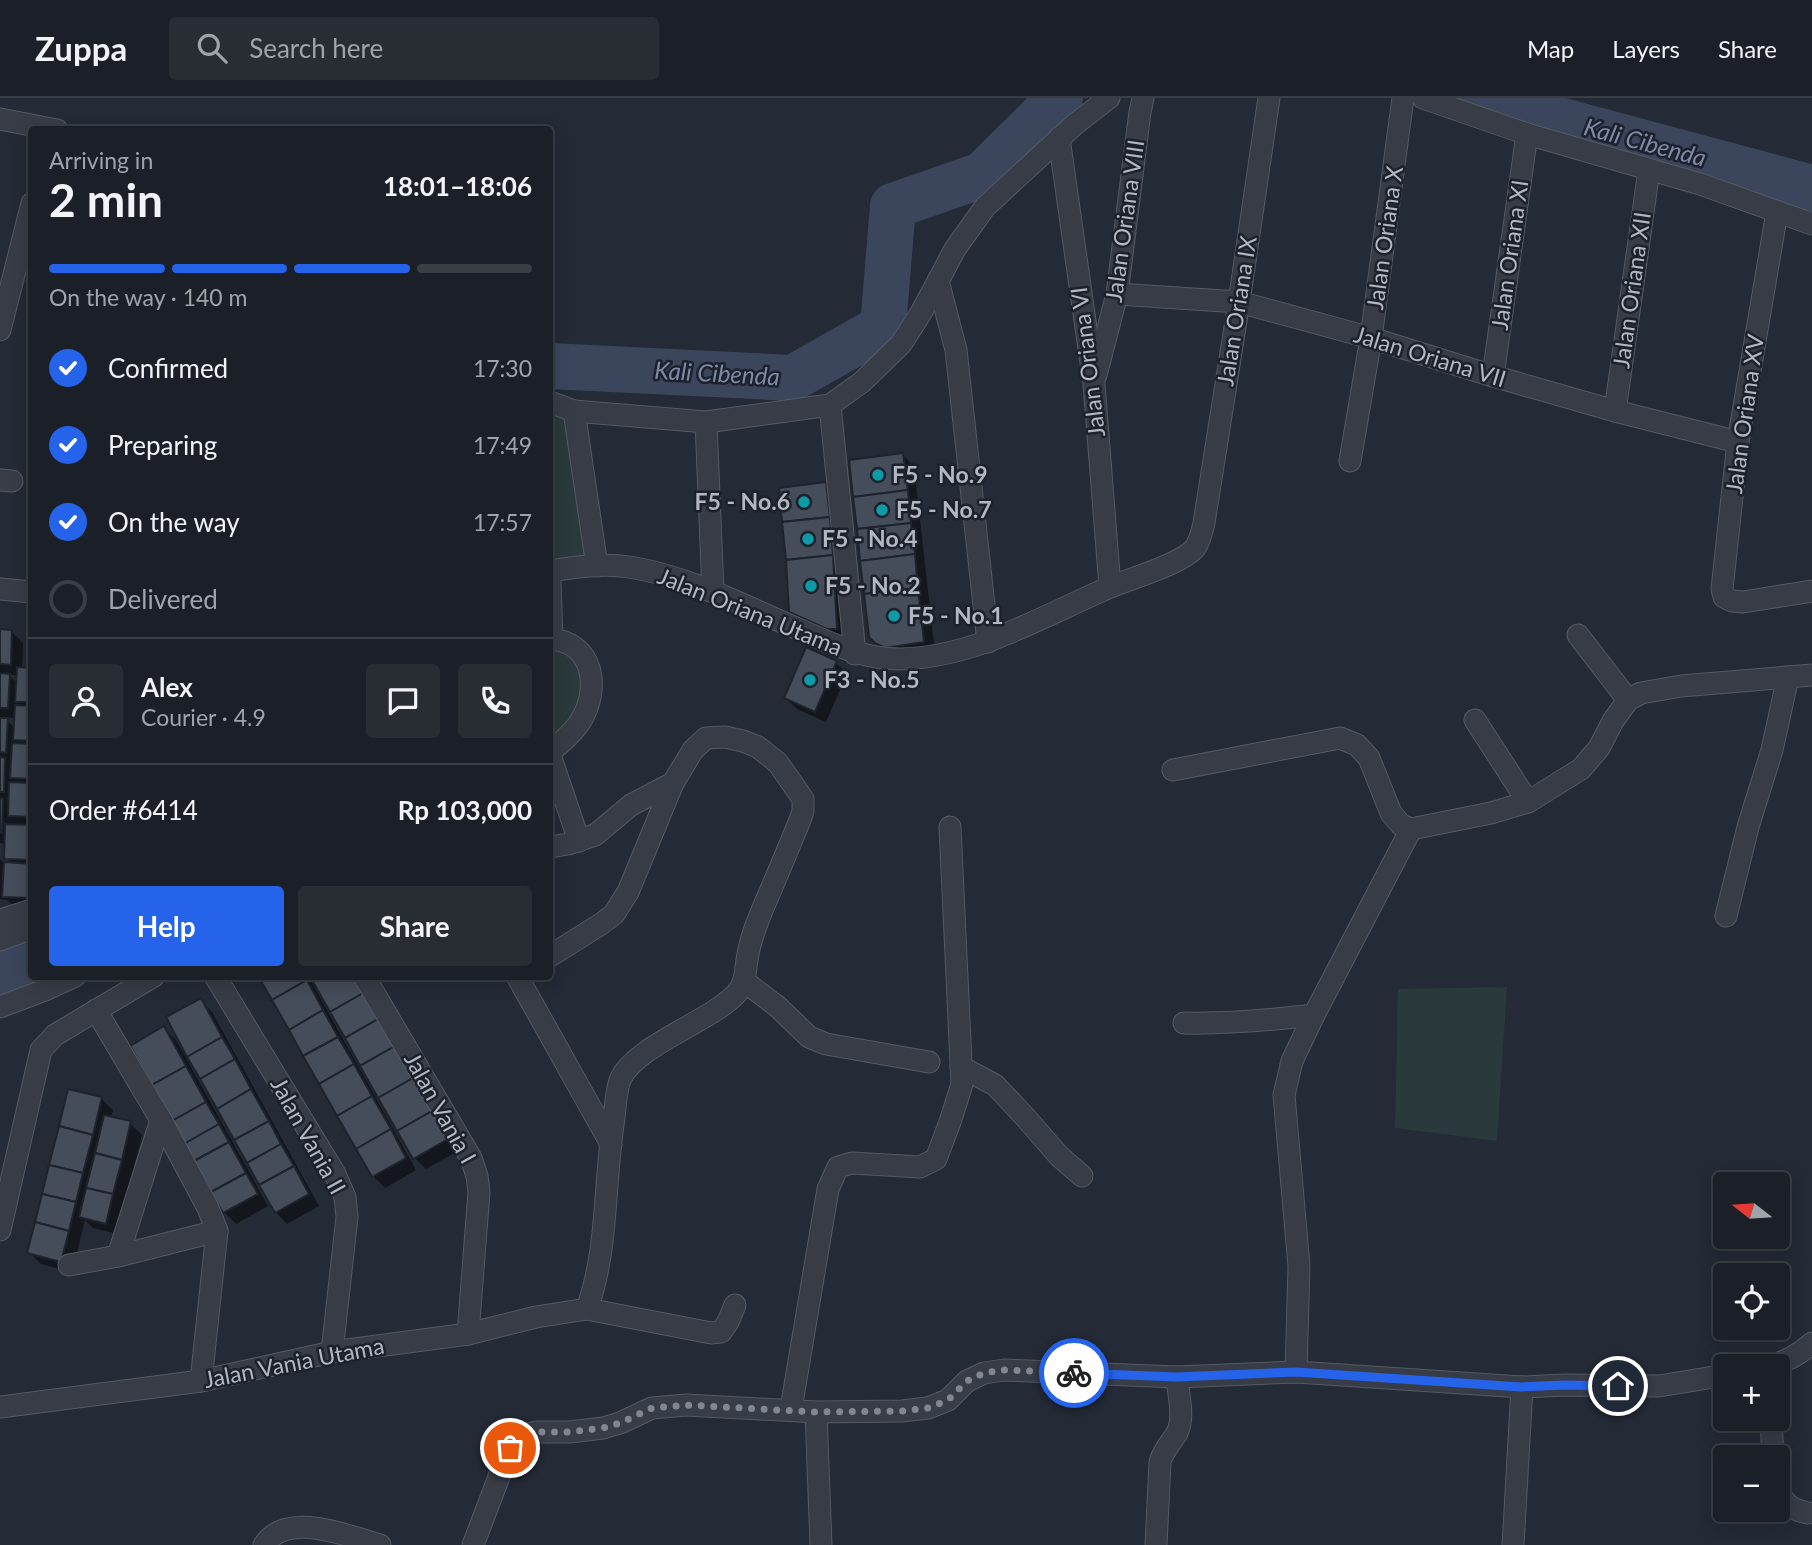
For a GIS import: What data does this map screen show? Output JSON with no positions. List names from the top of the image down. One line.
{"streets":{"street":["Jalan Oriana VIII","Jalan Oriana X","Jalan Oriana XI","Jalan Oriana XII","Jalan Oriana IX","Jalan Oriana VII","Jalan Oriana VI","Jalan Oriana XV","Jalan Oriana Utama","Jalan Vania I","Jalan Vania II","Jalan Vania Utama"]},"crossings":[["Jalan Oriana VIII","Jalan Oriana VII"],["Jalan Oriana VIII","Jalan Oriana VI"],["Jalan Oriana X","Jalan Oriana VII"],["Jalan Oriana XI","Jalan Oriana VII"],["Jalan Oriana XII","Jalan Oriana VII"],["Jalan Oriana IX","Jalan Oriana VII"],["Jalan Oriana IX","Jalan Oriana Utama"],["Jalan Oriana VII","Jalan Oriana XV"],["Jalan Oriana VI","Jalan Oriana Utama"],["Jalan Vania I","Jalan Vania Utama"],["Jalan Vania II","Jalan Vania Utama"]],"water":["Kali Cibenda"],"places":["F5 - No.9","F5 - No.6","F5 - No.7","F5 - No.4","F5 - No.2","F5 - No.1","F3 - No.5"],"north":"left","page":{"header":"Zuppa","search":"Search here","nav":["Map","Layers","Share"],"heading":["2 min","Arriving in","18:01–18:06"],"panel":["Alex","Courier · 4.9","Order #6414","Rp 103,000"],"bar":"On the way · 140 m","list":[["Confirmed","17:30"],["Preparing","17:49"],["On the way","17:57"],"Delivered"],"buttons":["Help","Share"],"map_buttons":["+","−"]}}
